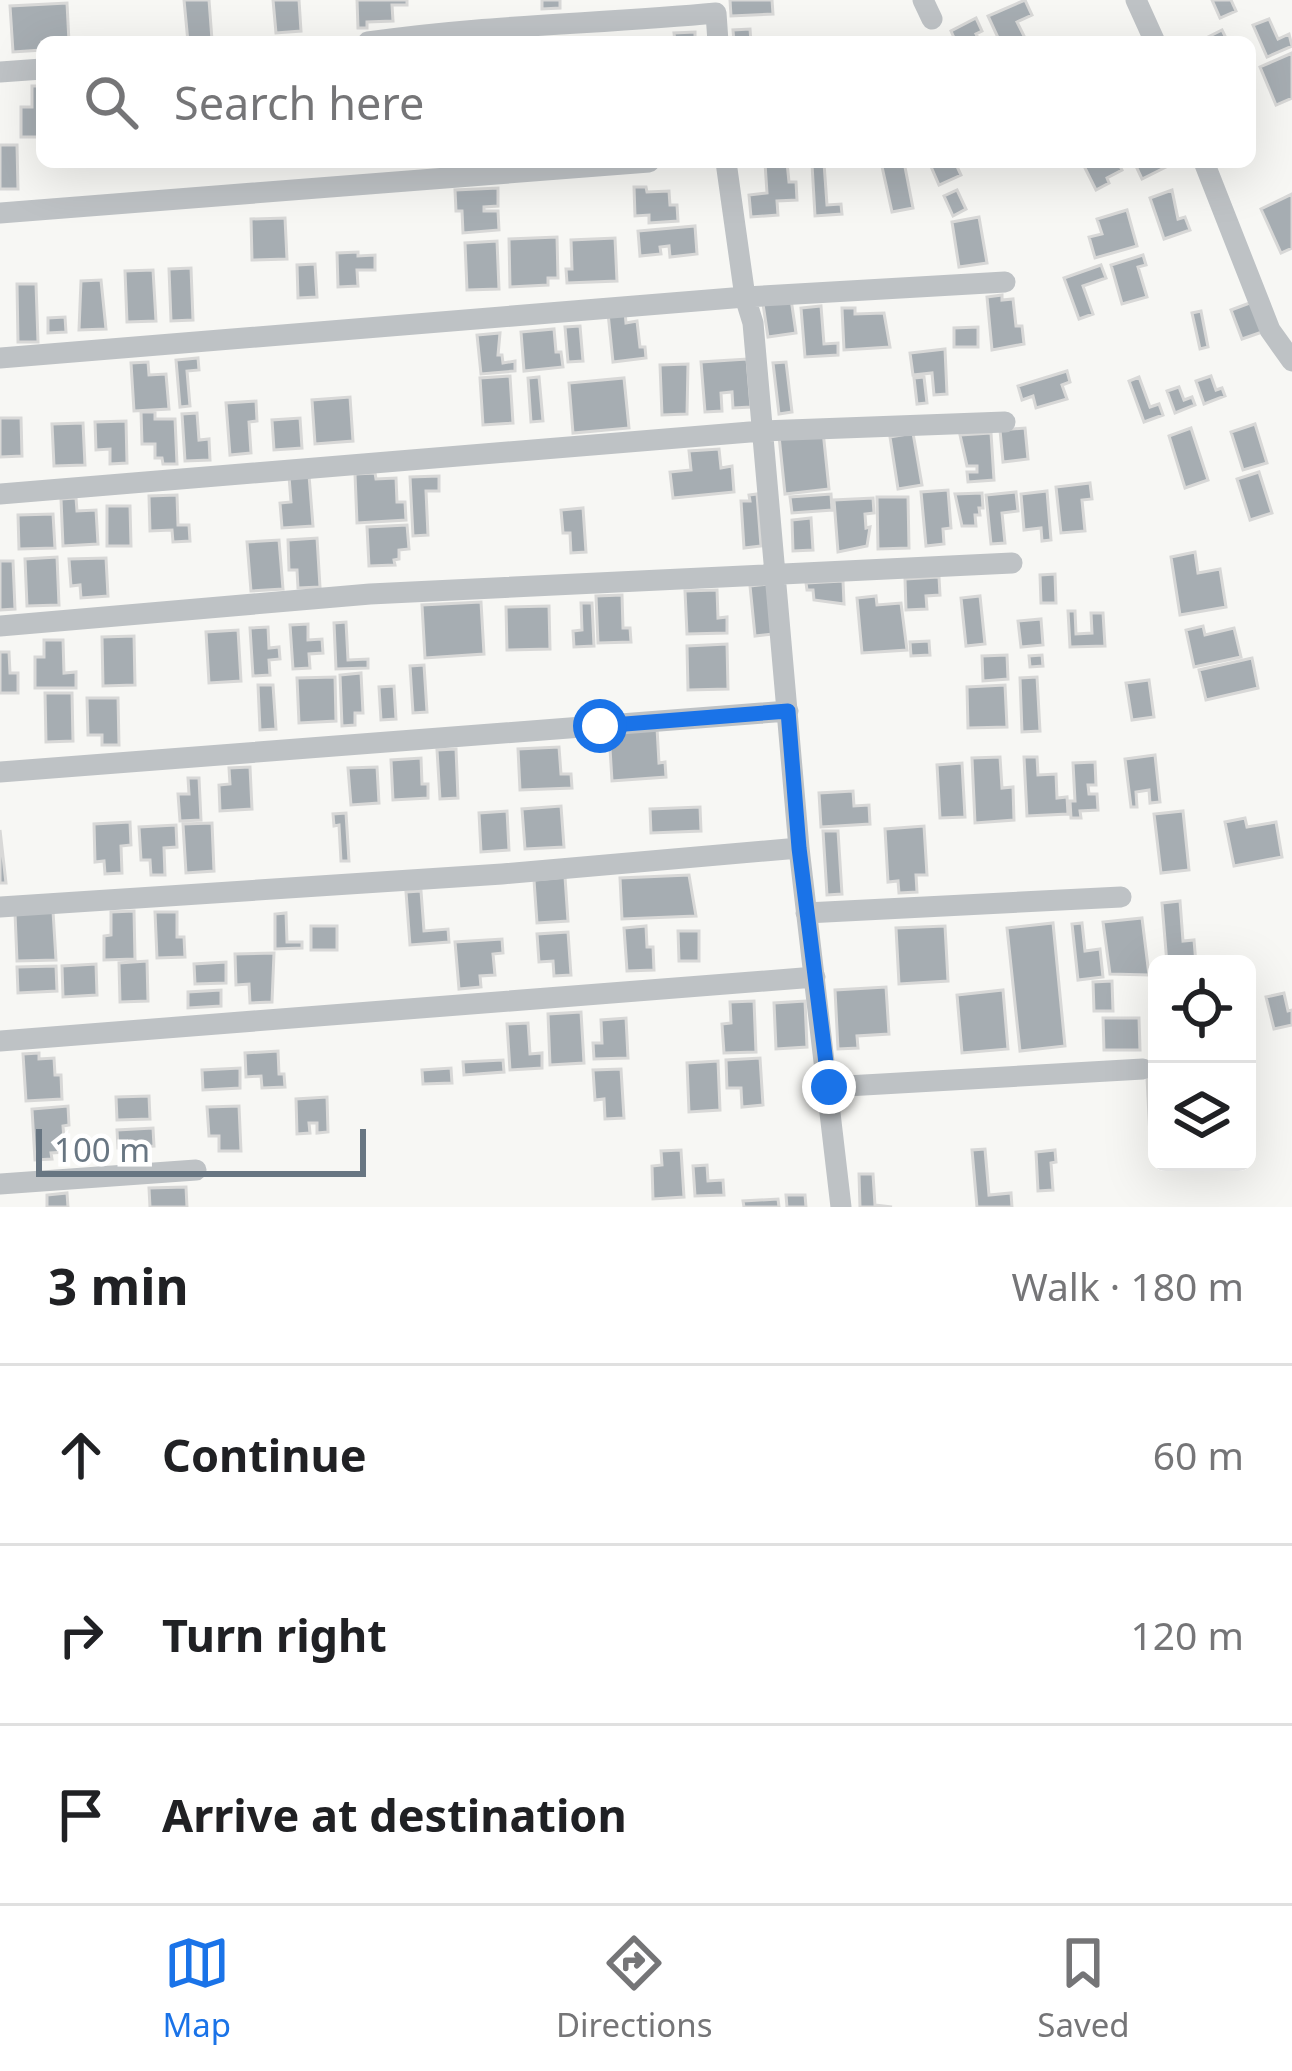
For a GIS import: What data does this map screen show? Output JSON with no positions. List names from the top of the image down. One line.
{"scale_bar":"100 m","page":{"search":"Search here","scale":"100 m","heading":["3 min","Walk · 180 m"],"list":[["Continue","60 m"],["Turn right","120 m"],"Arrive at destination"],"nav":["Map","Directions","Saved"]}}
